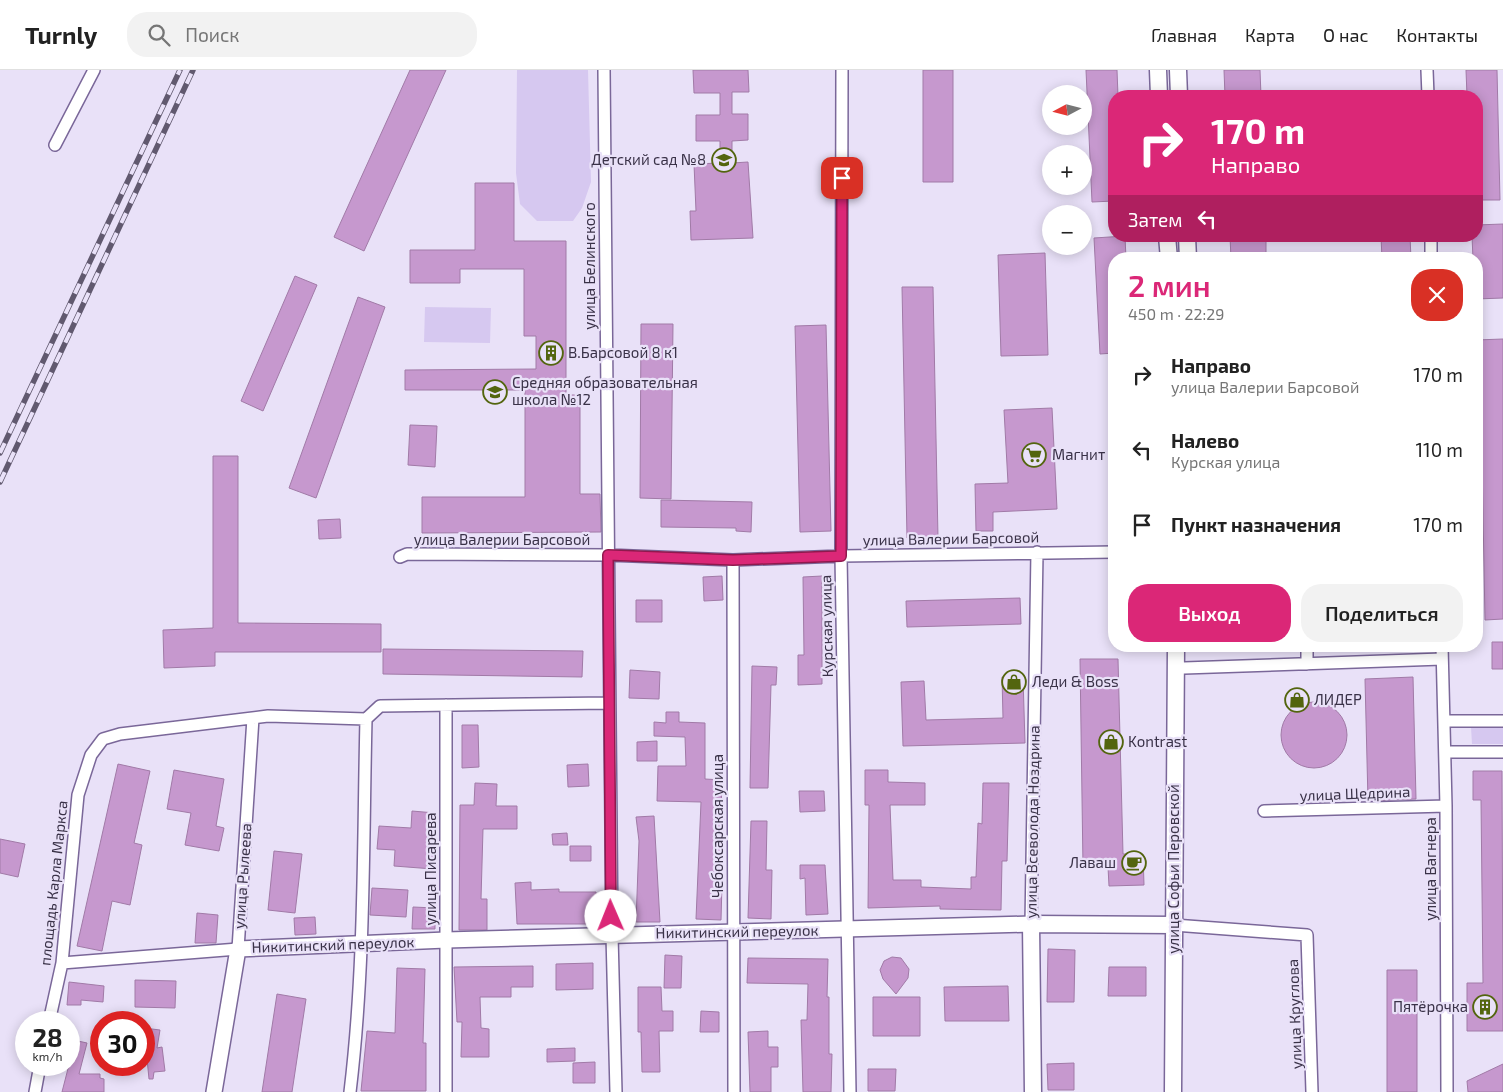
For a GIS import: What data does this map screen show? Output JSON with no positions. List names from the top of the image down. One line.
{"streets":{"main road":["улица Всеволода Ноздрина","улица Софьи Перовской","Никитинский переулок"],"street":["улица Белинского","улица Валерии Барсовой","Курская улица","улица Щедрина","Чебоксарская улица","улица Писарева","улица Вагнера","улица Рылеева","площадь Карла Маркса","улица Круглова"]},"crossings":[["улица Белинского","улица Валерии Барсовой"],["улица Белинского","Никитинский переулок"],["улица Валерии Барсовой","Курская улица"],["улица Валерии Барсовой","улица Всеволода Ноздрина"],["улица Валерии Барсовой","Чебоксарская улица"],["Курская улица","Никитинский переулок"],["улица Щедрина","улица Вагнера"],["улица Всеволода Ноздрина","Никитинский переулок"],["Чебоксарская улица","Никитинский переулок"],["улица Писарева","Никитинский переулок"],["улица Софьи Перовской","Никитинский переулок"],["улица Софьи Перовской","улица Круглова"],["улица Рылеева","площадь Карла Маркса"],["улица Рылеева","Никитинский переулок"],["площадь Карла Маркса","Никитинский переулок"],["Никитинский переулок","улица Круглова"]],"places":{"school or university":["Детский сад №8","Средняя образовательная школа №12"],"building":["В.Барсовой 8 к1","Пятёрочка"],"supermarket":["Магнит"],"shop":["Леди & Boss","ЛИДЕР","Kontrast"],"cafe":["Лаваш"]},"north":"left","page":{"header":"Turnly","search":"Поиск","nav":["Главная","Карта","О нас","Контакты"],"map_buttons":["+","−"],"turn":["170 m","Направо"],"then":"Затем","heading":["2 мин","450 m · 22:29"],"list":[{"name":"Направо","note":"улица Валерии Барсовой","value":"170 m"},{"name":"Налево","note":"Курская улица","value":"110 m"},{"name":"Пункт назначения","value":"170 m"}],"buttons":["Выход","Поделиться"],"speed":"28 km/h","limit":"30"}}
